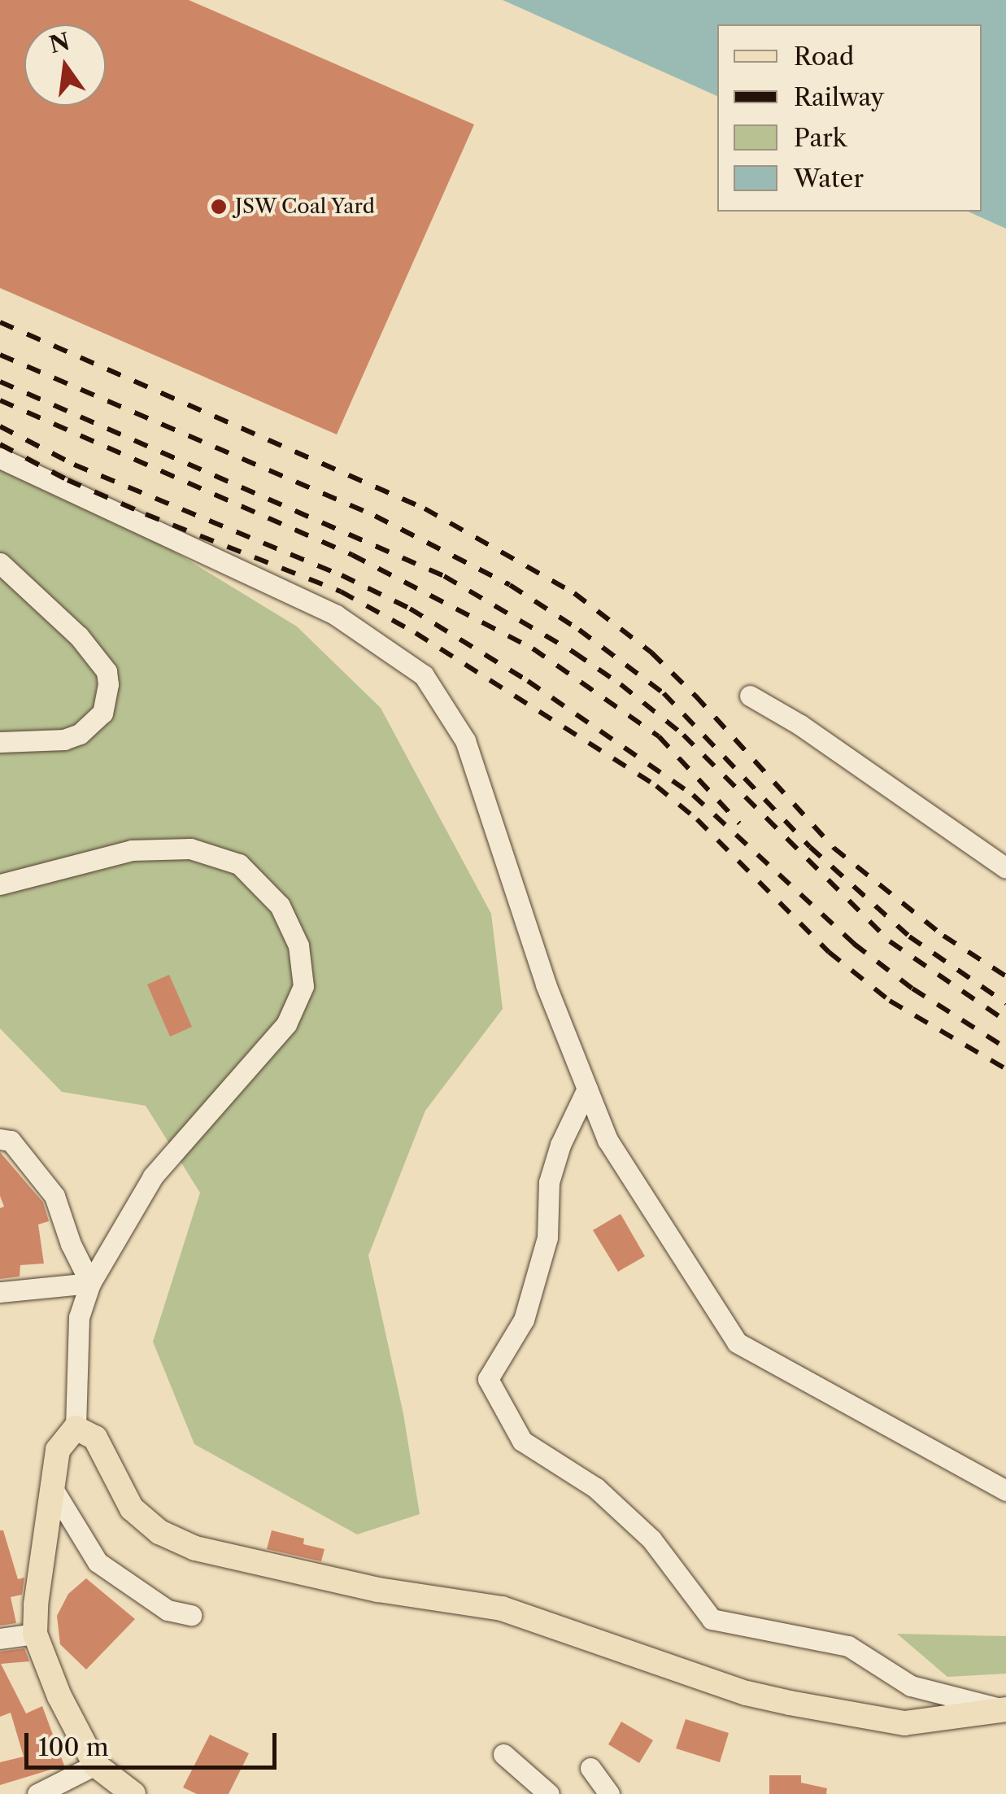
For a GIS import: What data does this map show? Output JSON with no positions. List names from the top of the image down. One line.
{"places":["JSW Coal Yard"],"legend":["Road","Railway","Park","Water"],"scale_bar":"100 m","north":"top"}
